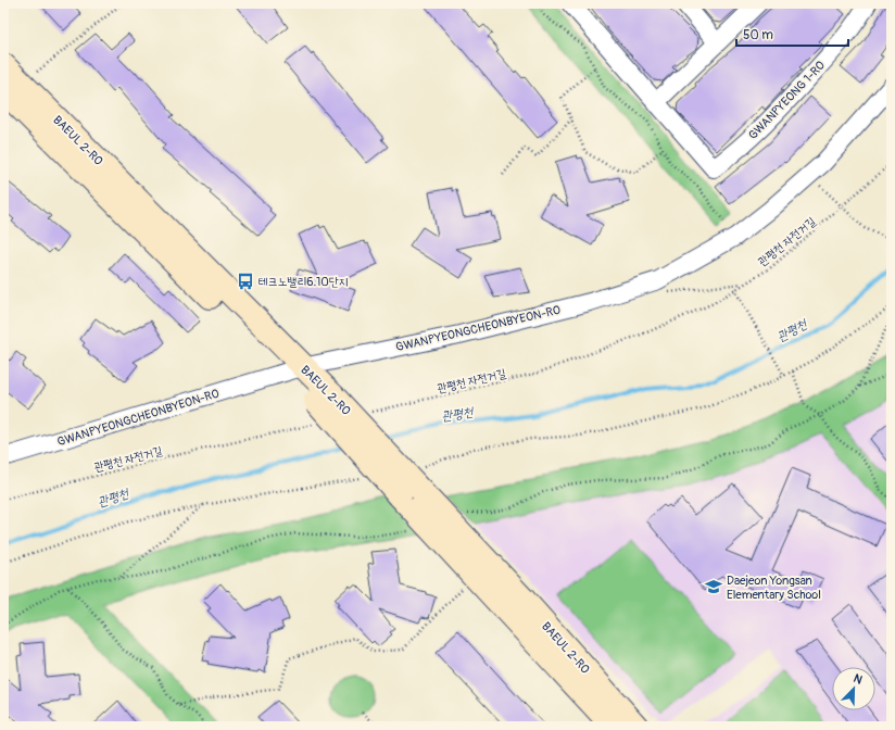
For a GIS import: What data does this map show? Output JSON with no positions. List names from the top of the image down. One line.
{"streets":{"main road":["BAEUL 2-RO"],"street":["GWANPYEONG 1-RO","GWANPYEONGCHEONBYEON-RO"],"path":["관평천 자전거길"]},"crossings":[["BAEUL 2-RO","GWANPYEONGCHEONBYEON-RO"]],"water":["관평천"],"places":{"bus stop":["테크노밸리6.10단지"],"school or university":["Daejeon Yongsan Elementary School"]},"scale_bar":"50 m","north":"top right"}
